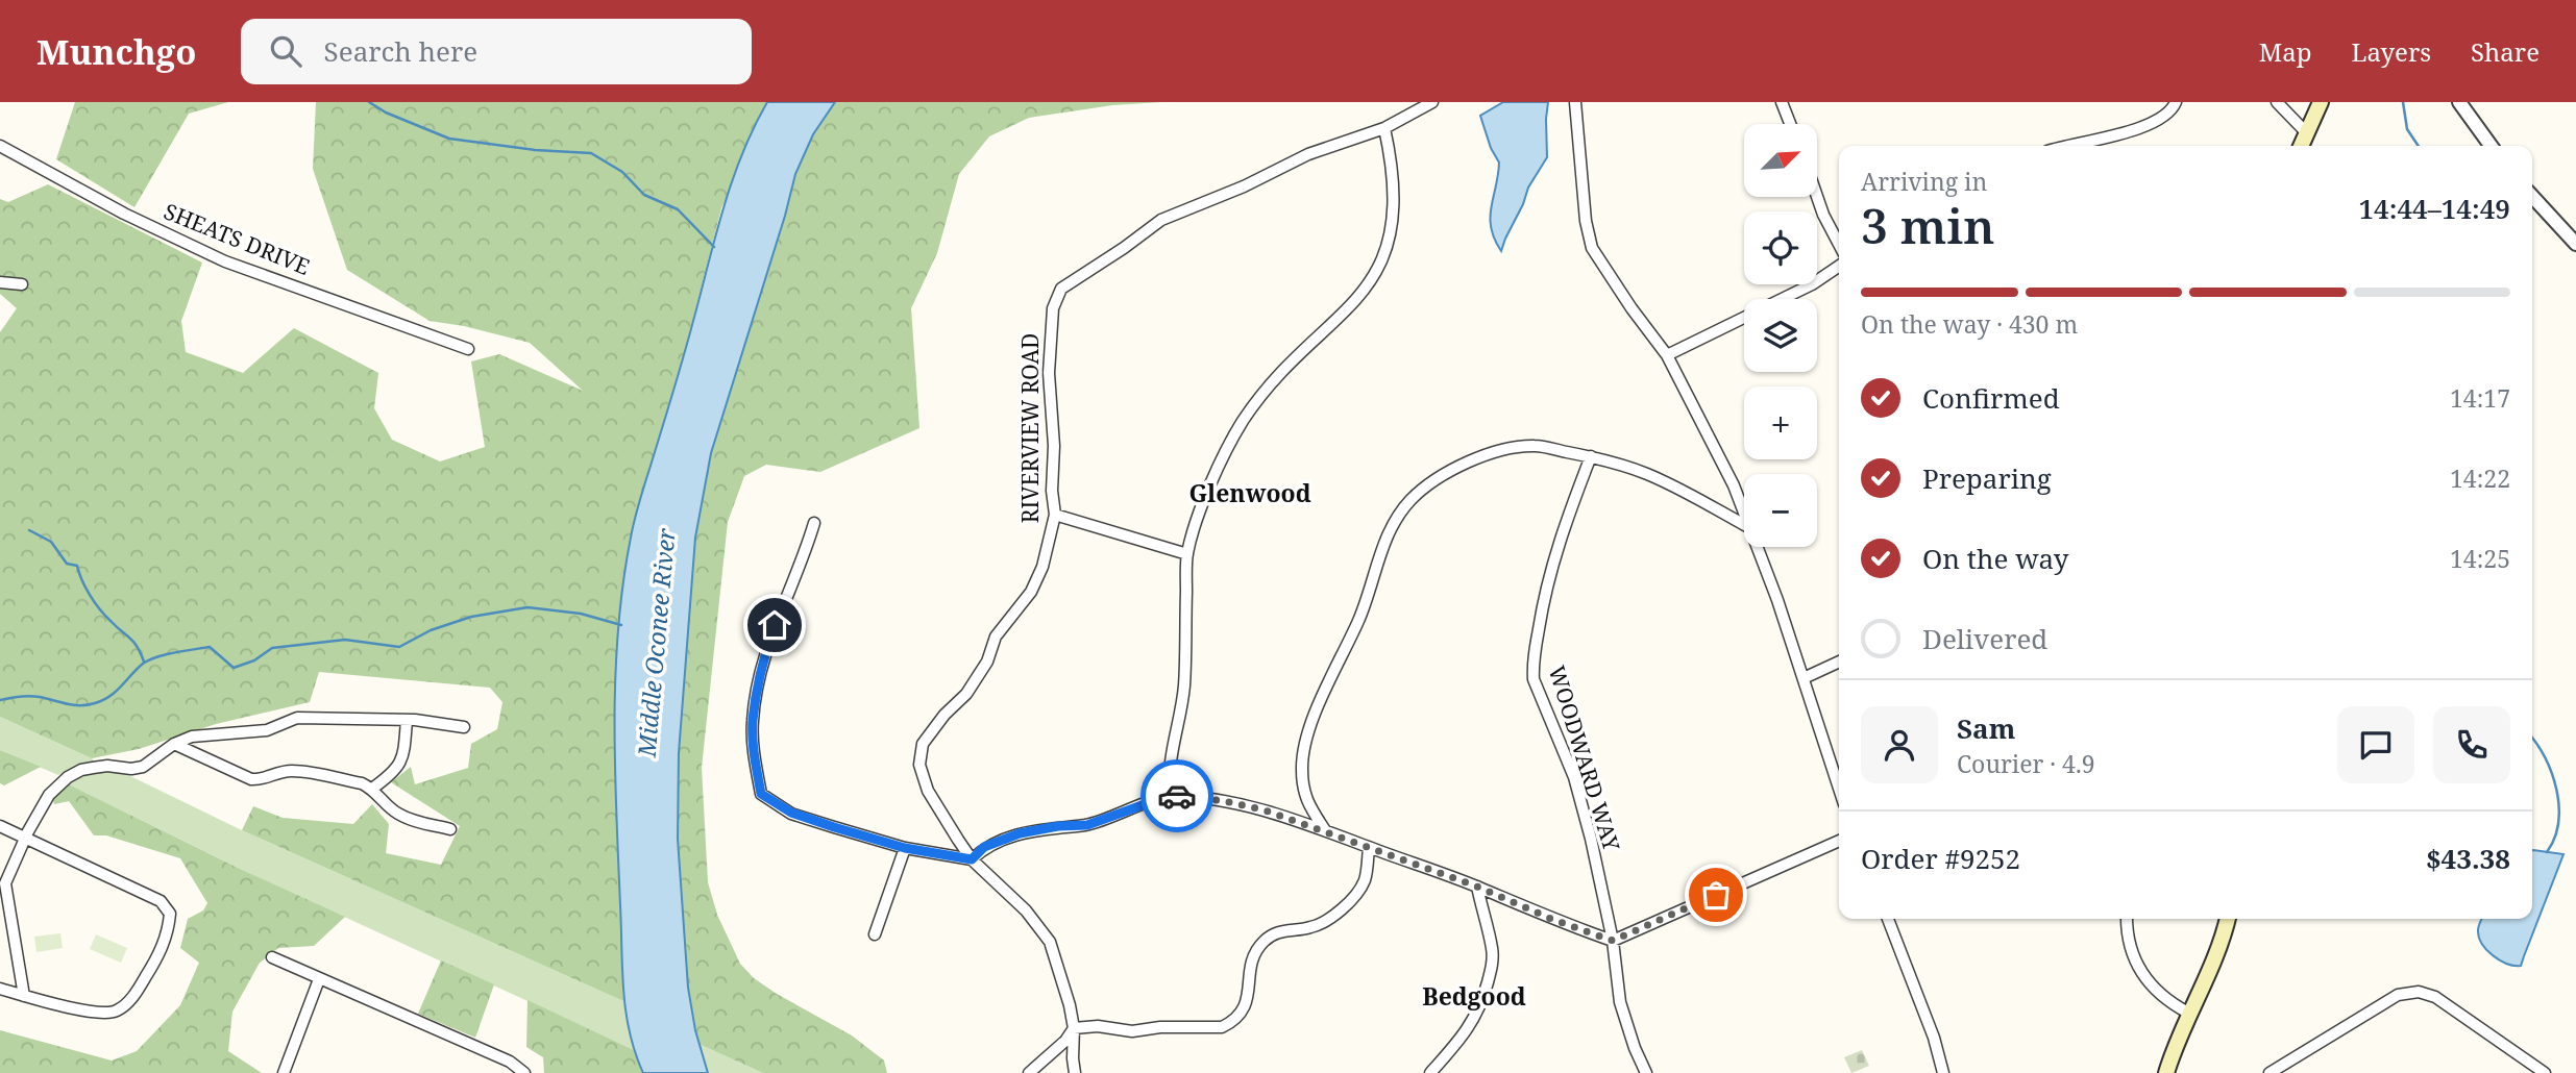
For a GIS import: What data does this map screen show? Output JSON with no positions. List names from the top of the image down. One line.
{"streets":{"street":["SHEATS DRIVE","RIVERVIEW ROAD","WOODWARD WAY"]},"districts":["Glenwood","Bedgood"],"water":["Middle Oconee River"],"north":"top right","page":{"header":"Munchgo","search":"Search here","nav":["Map","Layers","Share"],"map_buttons":["+","−"],"heading":["3 min","Arriving in","14:44–14:49"],"panel":["Sam","Courier · 4.9","Order #9252","$43.38"],"bar":"On the way · 430 m","list":[["Confirmed","14:17"],["Preparing","14:22"],["On the way","14:25"],"Delivered"]}}
